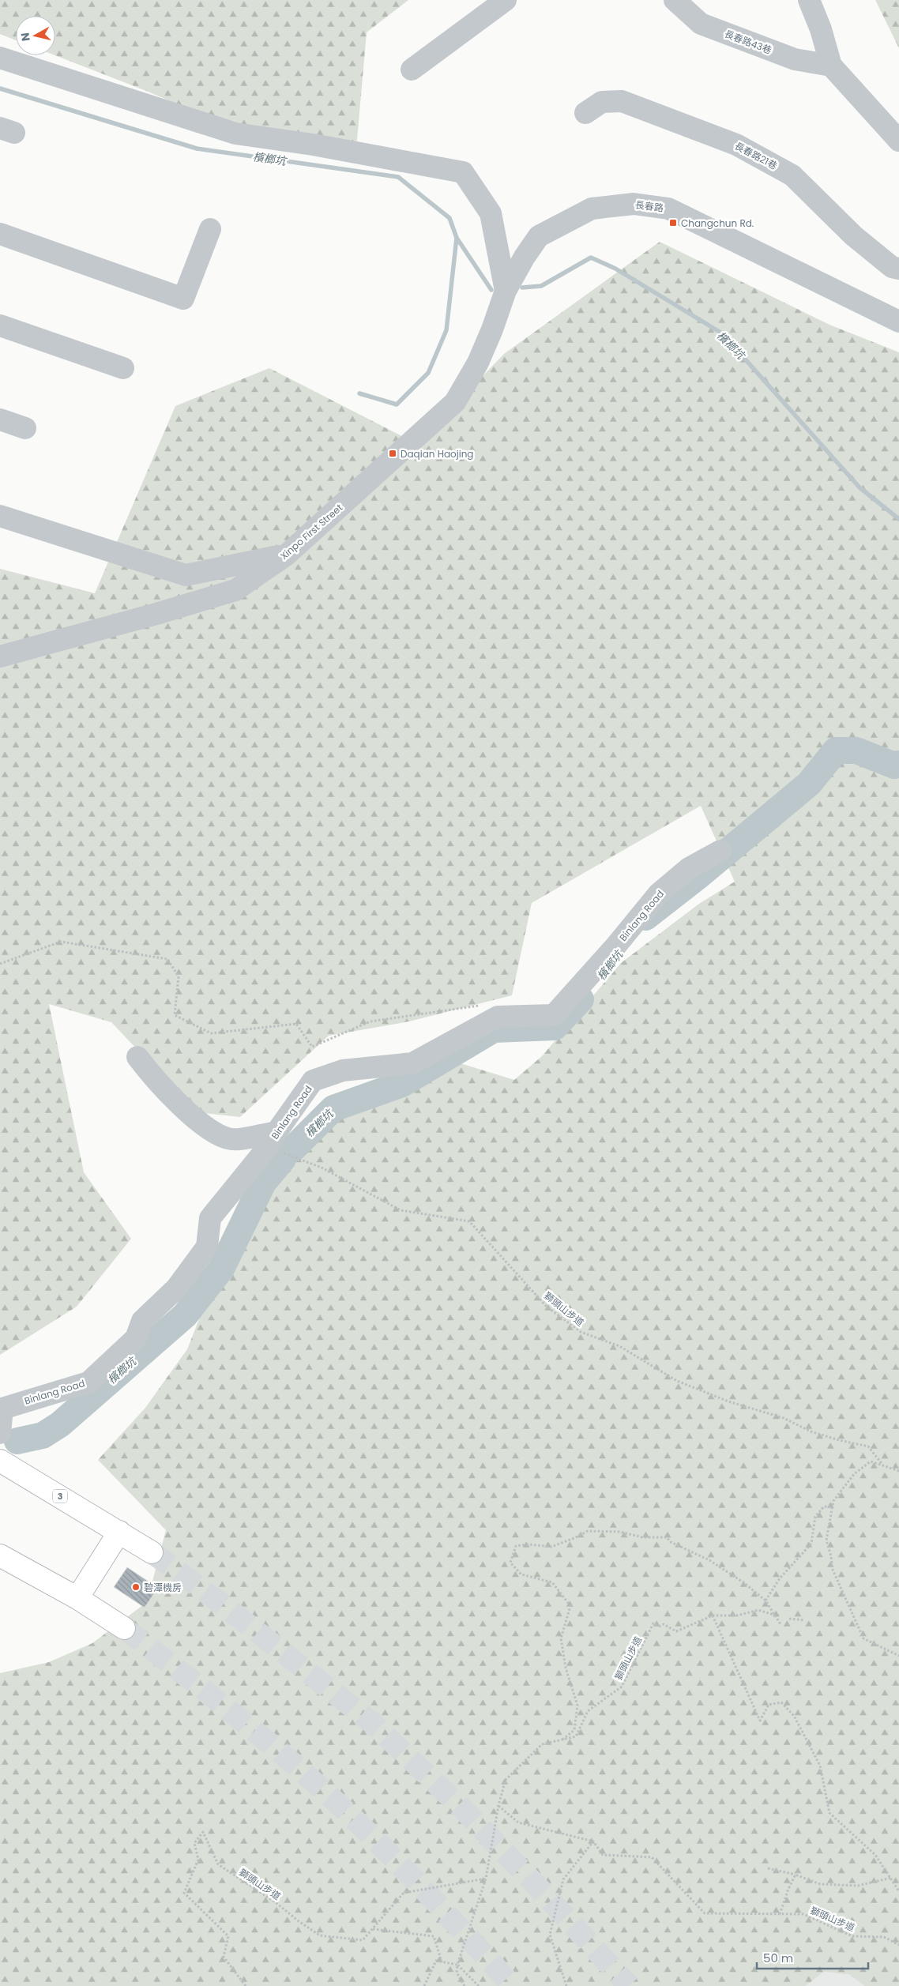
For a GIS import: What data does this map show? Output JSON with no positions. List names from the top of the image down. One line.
{"streets":{"highway":["3"],"street":["長春路43巷","長春路21巷","長春路","Xinpo First Street","Binlang Road"],"path":["獅頭山步道"]},"crossings":[["長春路","Xinpo First Street"]],"water":["檳榔坑"],"places":{"transit":["Changchun Rd.","Daqian Haojing"],"other":["碧潭機房"]},"scale_bar":"50 m","north":"left"}
